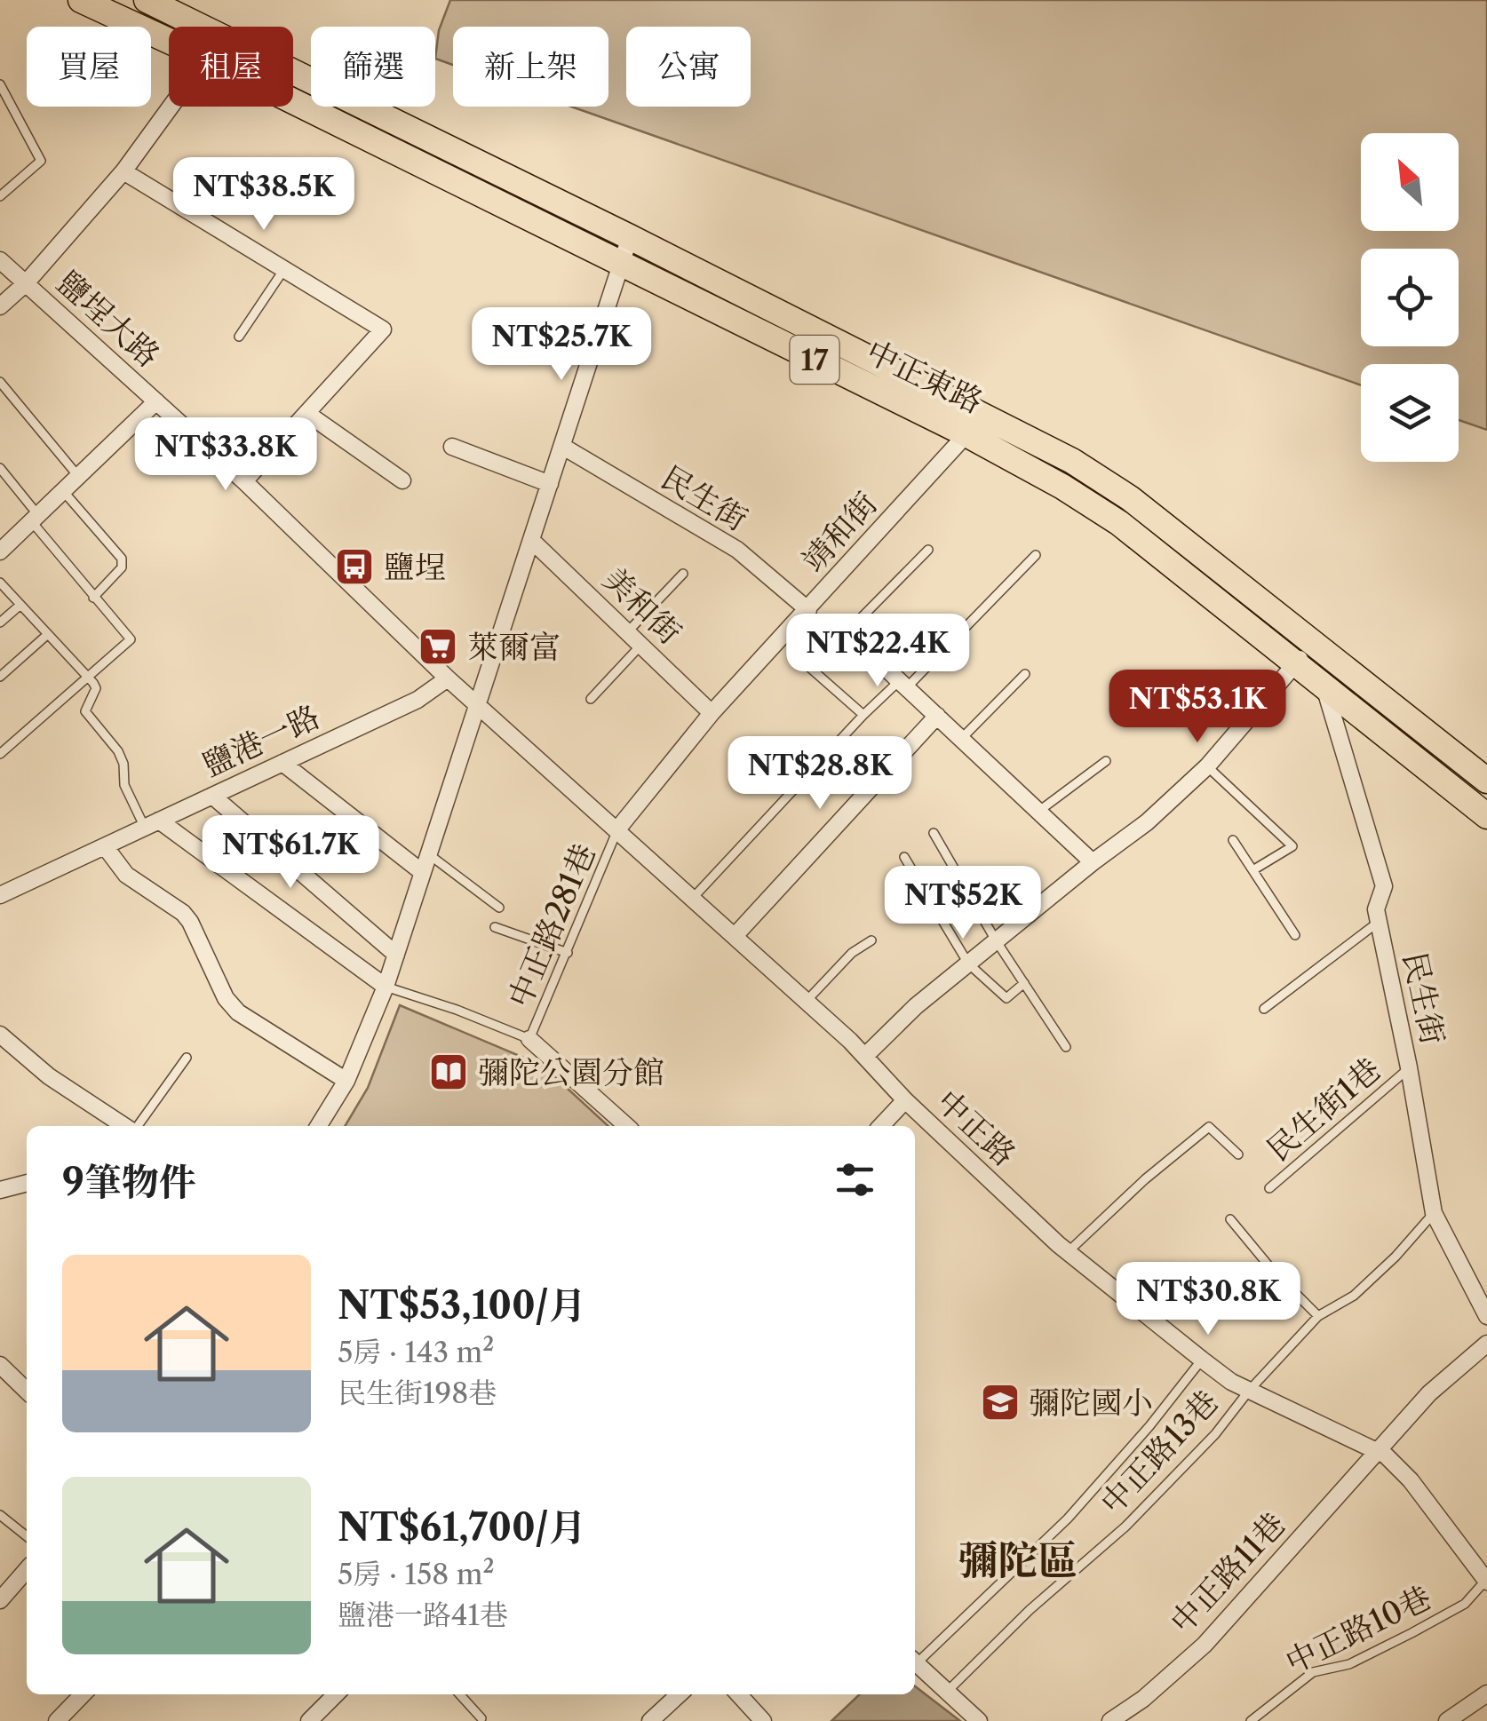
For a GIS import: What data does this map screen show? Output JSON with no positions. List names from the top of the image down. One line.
{"streets":{"main road":["17","中正東路"],"street":["鹽埕大路","民生街","靖和街","美和街","鹽港一路","中正路","中正路11巷"],"lane":["中正路281巷","民生街1巷","中正路13巷","中正路10巷"]},"crossings":[["鹽埕大路","鹽港一路"],["鹽埕大路","中正路"],["中正東路","民生街"],["中正東路","靖和街"],["民生街","靖和街"],["民生街","民生街1巷"],["民生街","中正路13巷"],["靖和街","美和街"],["靖和街","中正路281巷"],["靖和街","中正路"],["鹽港一路","中正路"],["中正路281巷","中正路"],["中正路","中正路13巷"],["中正路","中正路11巷"],["中正路","中正路10巷"]],"districts":["彌陀區"],"places":{"bus stop":["鹽埕"],"supermarket":["萊爾富"],"library":["彌陀公園分館"],"school or university":["彌陀國小"]},"north":"top left","page":{"chip":["買屋","租屋","篩選","新上架","公寓"],"price":["NT$38.5K","NT$25.7K","NT$33.8K","NT$22.4K","NT$53.1K","NT$28.8K","NT$61.7K","NT$52K","NT$30.8K"],"heading":"9筆物件","list":[{"name":"NT$53,100/月","note":"5房 · 143 m² · 民生街198巷"},{"name":"NT$61,700/月","note":"5房 · 158 m² · 鹽港一路41巷"}]}}
